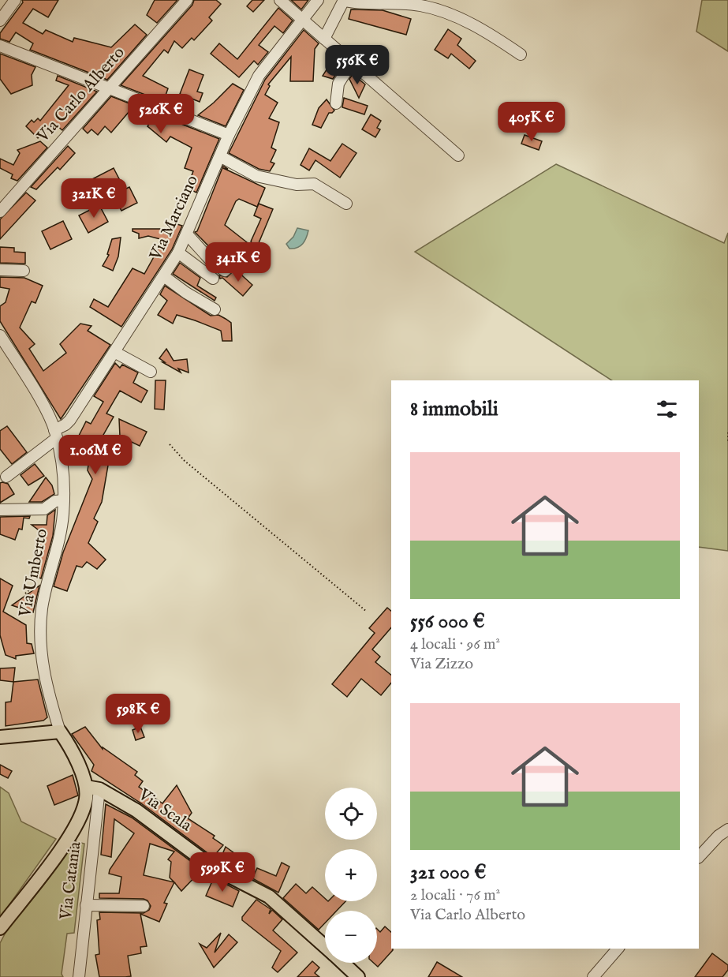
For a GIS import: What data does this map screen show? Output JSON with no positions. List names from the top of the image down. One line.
{"streets":{"main road":["Via Umberto","Via Scala","Via Catania"],"street":["Via Carlo Alberto","Via Marciano"]},"crossings":[["Via Marciano","Via Umberto"],["Via Umberto","Via Scala"],["Via Umberto","Via Catania"],["Via Scala","Via Catania"]],"page":{"price":["556K €","526K €","405K €","321K €","341K €","1.06M €","598K €","599K €"],"heading":"8 immobili","list":[{"name":"556 000 €","note":"4 locali · 96 m² · Via Zizzo"},{"name":"321 000 €","note":"2 locali · 76 m² · Via Carlo Alberto"}],"map_buttons":["+","−"]}}
